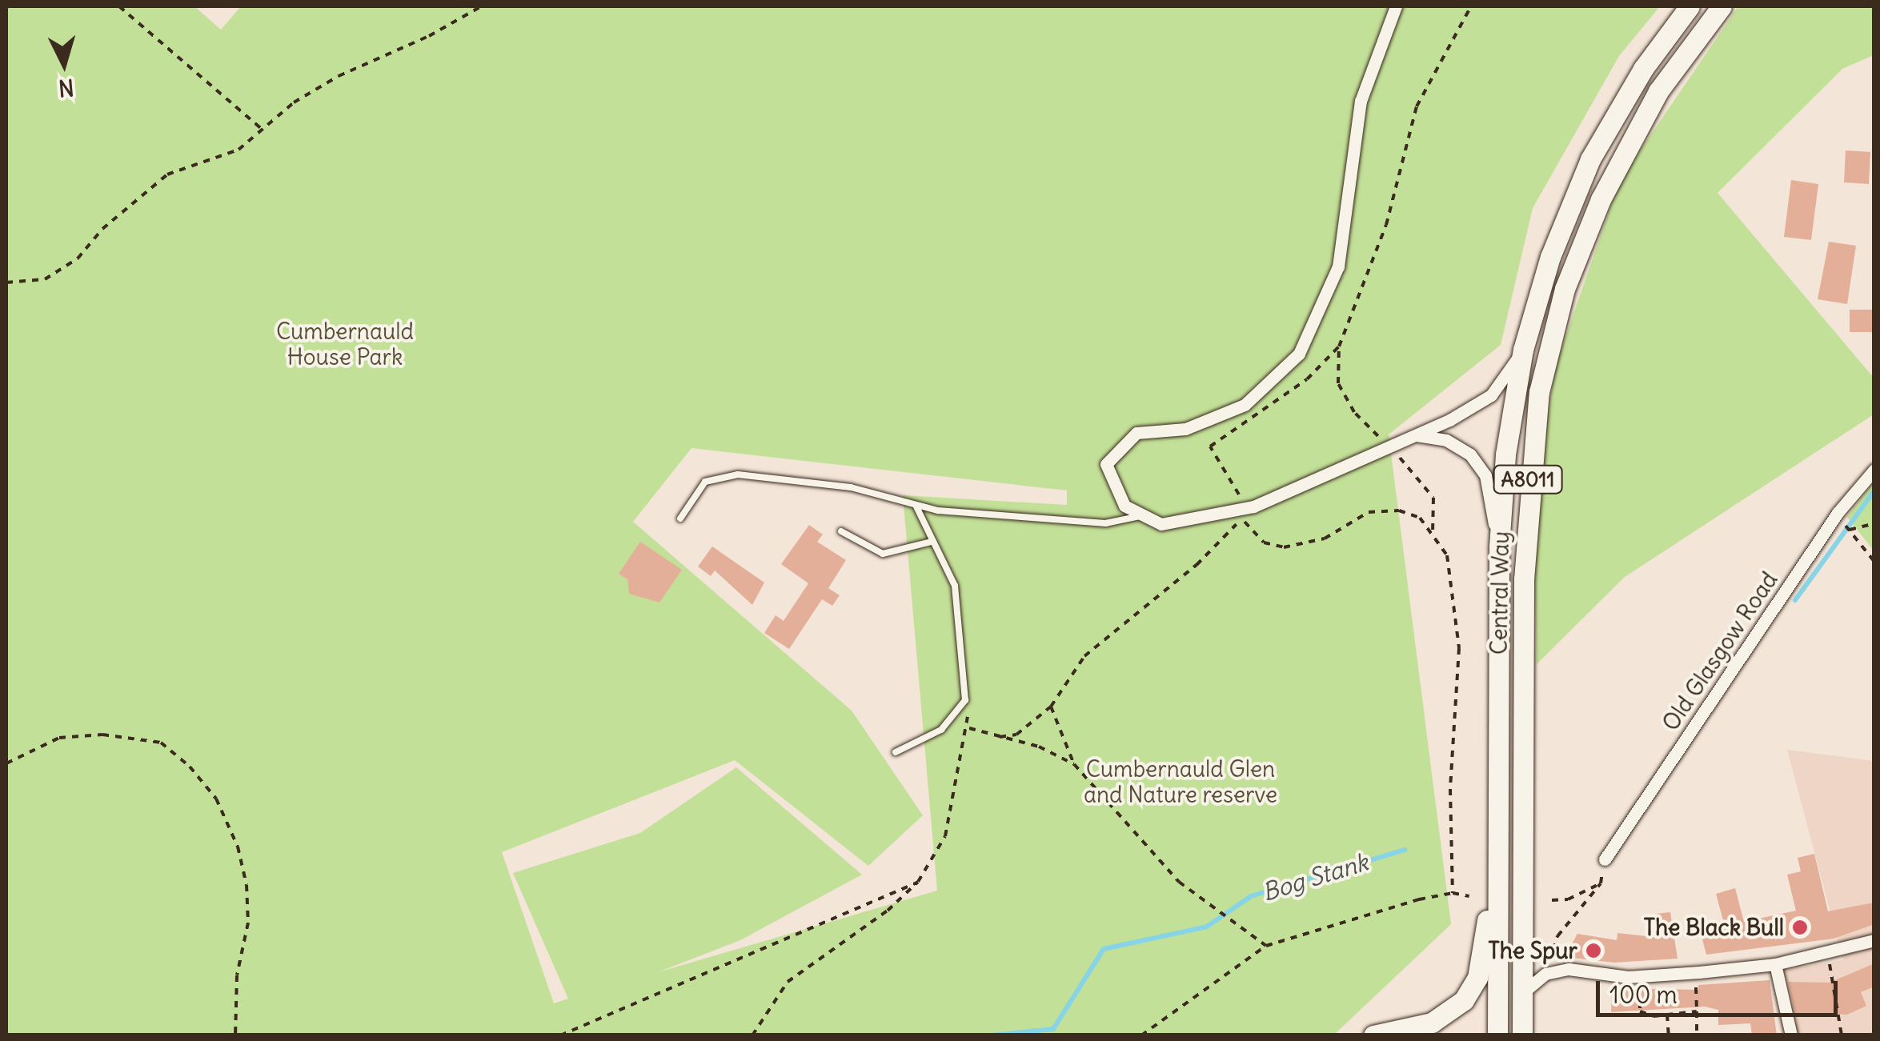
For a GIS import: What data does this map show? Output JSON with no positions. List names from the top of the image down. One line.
{"streets":{"main road":["A8011","Central Way"],"street":["Old Glasgow Road"]},"water":["Bog Stank"],"parks":["Cumbernauld House Park","Cumbernauld Glen and Nature reserve"],"places":["The Black Bull","The Spur"],"scale_bar":"100 m","north":"bottom"}
